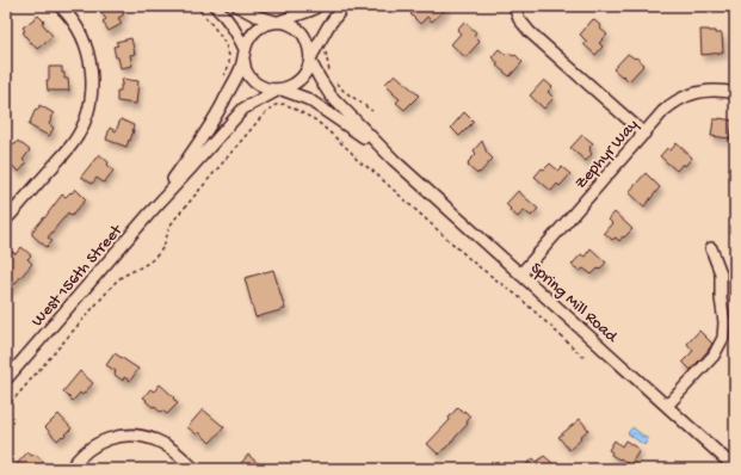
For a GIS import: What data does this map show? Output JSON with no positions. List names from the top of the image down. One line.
{"streets":{"street":["Zephyr Way","West 156th Street","Spring Mill Road"]},"crossings":[["Zephyr Way","Spring Mill Road"],["West 156th Street","Spring Mill Road"]]}
